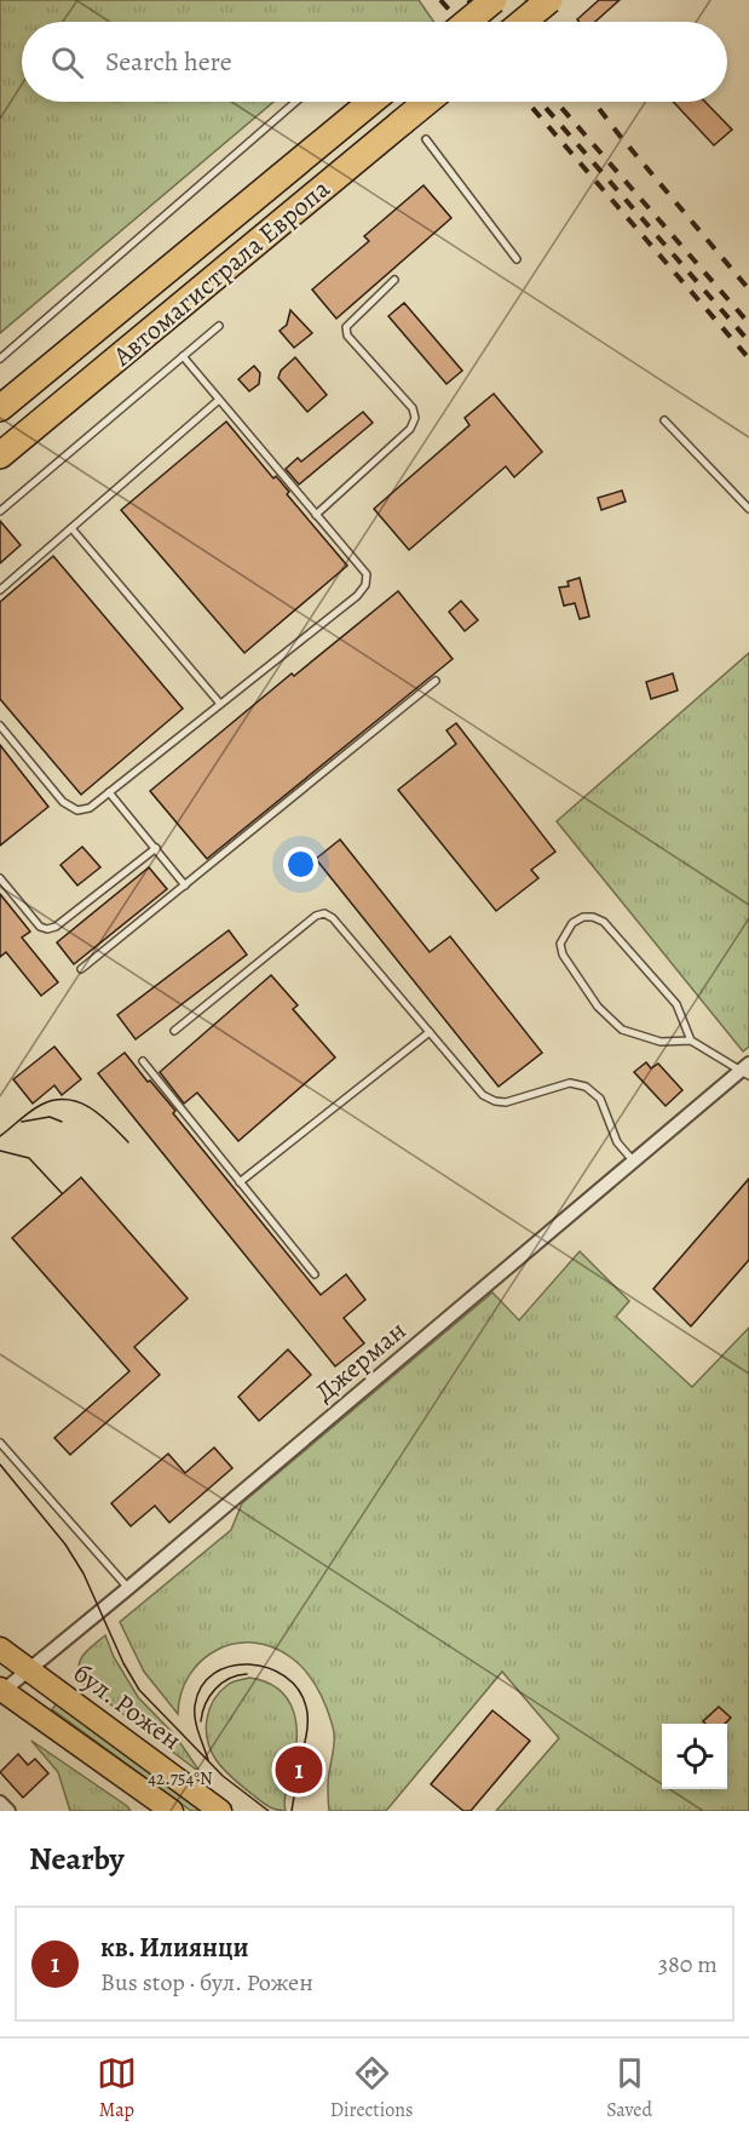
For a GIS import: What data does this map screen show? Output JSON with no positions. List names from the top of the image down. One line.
{"streets":{"highway":["Автомагистрала Европа"],"main road":["бул. Рожен"],"street":["Джерман"]},"crossings":[["Джерман","бул. Рожен"]],"page":{"search":"Search here","pins":"1","heading":"Nearby","list":[{"mark":"1","name":"кв. Илиянци","note":"Bus stop · бул. Рожен","value":"380 m"}],"nav":["Map","Directions","Saved"]},"coordinates":["42.754°N"]}
